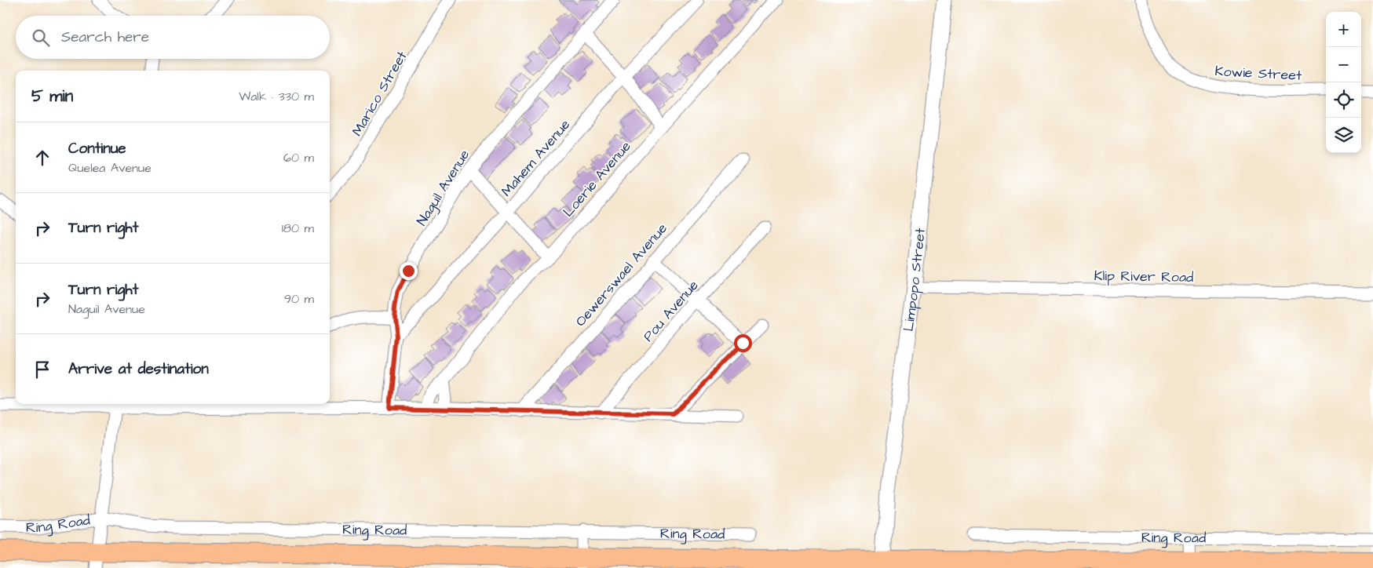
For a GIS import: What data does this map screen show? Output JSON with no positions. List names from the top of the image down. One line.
{"streets":{"main road":["Ring Road"],"street":["Kowie Street","Marico Street","Mahem Avenue","Loerie Avenue","Naguil Avenue","Oewerswael Avenue","Klip River Road","Limpopo Street","Pou Avenue"]},"crossings":[["Mahem Avenue","Naguil Avenue"],["Klip River Road","Limpopo Street"],["Limpopo Street","Ring Road"]],"page":{"map_buttons":["+","−"],"search":"Search here","heading":["5 min","Walk · 330 m"],"list":[["Continue","Quelea Avenue","60 m"],["Turn right","180 m"],["Turn right","Naguil Avenue","90 m"],"Arrive at destination"]}}
